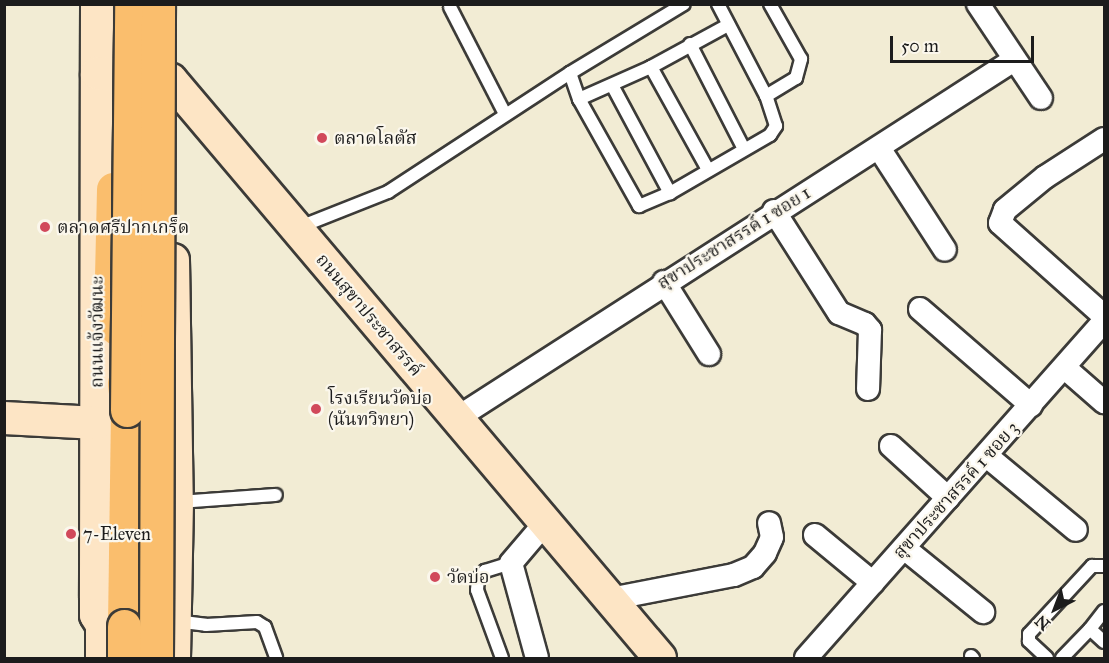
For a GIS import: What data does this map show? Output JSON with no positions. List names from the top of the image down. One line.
{"streets":{"main road":["ถนนสุขาประชาสรรค์","ถนนแจ้งวัฒนะ"],"street":["สุขาประชาสรรค์ 1 ซอย 1","สุขาประชาสรรค์ 1 ซอย 3"]},"crossings":[["สุขาประชาสรรค์ 1 ซอย 1","ถนนสุขาประชาสรรค์"]],"places":["ตลาดโลตัส","ตลาดศรีปากเกร็ด","โรงเรียนวัดบ่อ (นันทวิทยา)","7-Eleven","วัดบ่อ"],"scale_bar":"50 m","north":"bottom left"}
